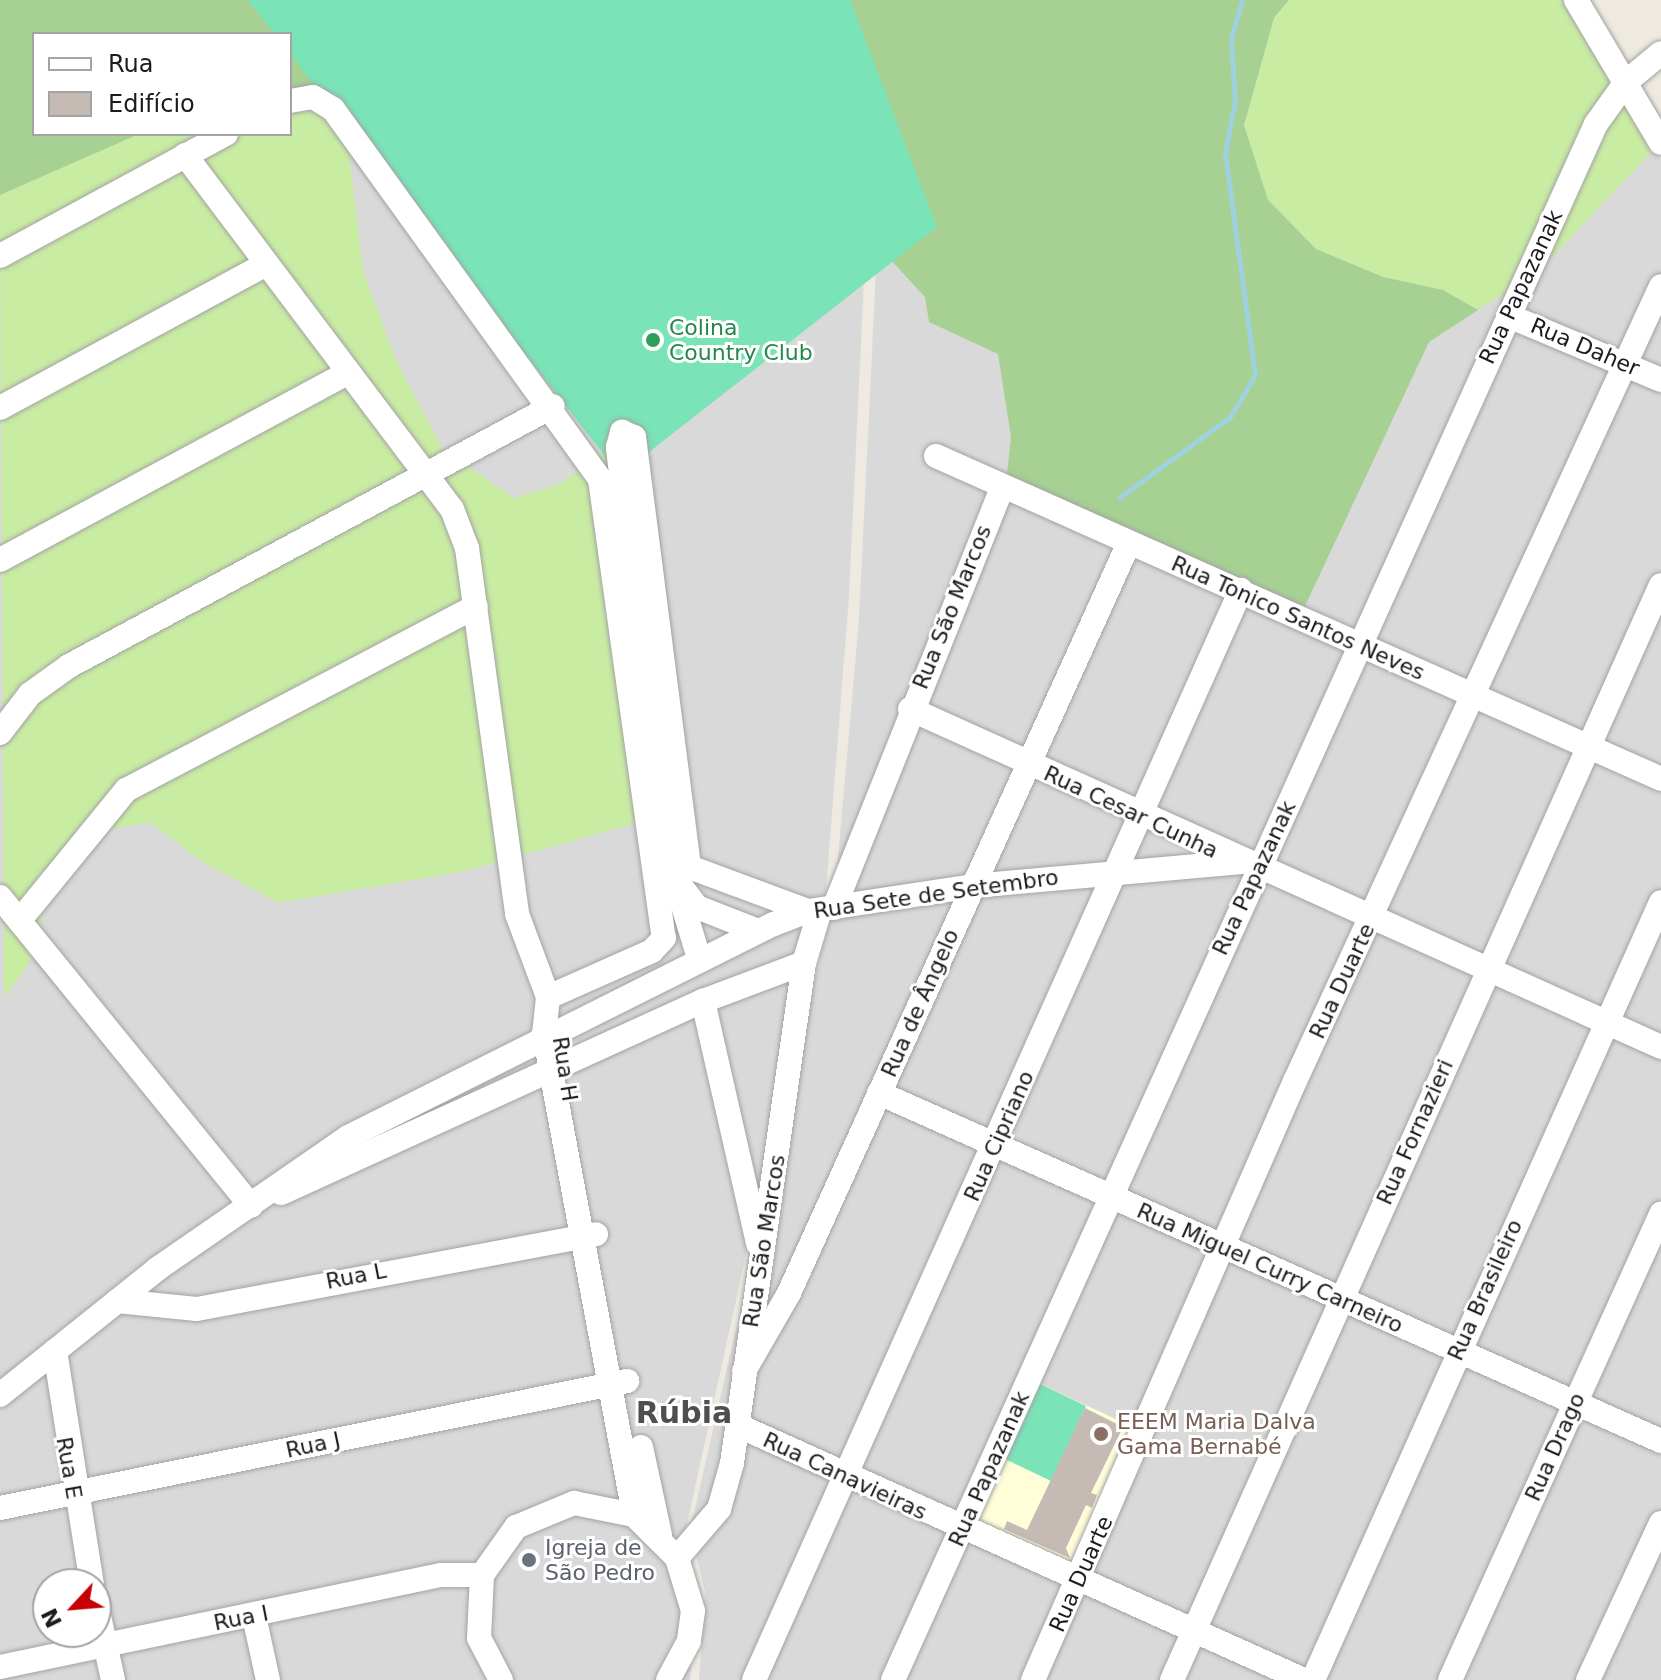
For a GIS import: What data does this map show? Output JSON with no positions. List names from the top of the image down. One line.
{"streets":{"street":["Rua Papazanak","Rua Daher","Rua São Marcos","Rua Tonico Santos Neves","Rua Cesar Cunha","Rua Sete de Setembro","Rua Duarte","Rua de Ângelo","Rua H","Rua Fornazieri","Rua Cipriano","Rua Miguel Curry Carneiro","Rua L","Rua Brasileiro","Rua J","Rua Drago","Rua E","Rua Canavieiras","Rua I"]},"crossings":[["Rua Papazanak","Rua Daher"],["Rua Papazanak","Rua Tonico Santos Neves"],["Rua Papazanak","Rua Cesar Cunha"],["Rua Papazanak","Rua Sete de Setembro"],["Rua Papazanak","Rua Miguel Curry Carneiro"],["Rua Papazanak","Rua Canavieiras"],["Rua Daher","Rua Duarte"],["Rua São Marcos","Rua Tonico Santos Neves"],["Rua São Marcos","Rua Cesar Cunha"],["Rua São Marcos","Rua Sete de Setembro"],["Rua São Marcos","Rua de Ângelo"],["Rua São Marcos","Rua Canavieiras"],["Rua Tonico Santos Neves","Rua Duarte"],["Rua Tonico Santos Neves","Rua de Ângelo"],["Rua Tonico Santos Neves","Rua Fornazieri"],["Rua Tonico Santos Neves","Rua Cipriano"],["Rua Cesar Cunha","Rua Sete de Setembro"],["Rua Cesar Cunha","Rua Duarte"],["Rua Cesar Cunha","Rua de Ângelo"],["Rua Cesar Cunha","Rua Fornazieri"],["Rua Cesar Cunha","Rua Cipriano"],["Rua Cesar Cunha","Rua Brasileiro"],["Rua Sete de Setembro","Rua de Ângelo"],["Rua Sete de Setembro","Rua H"],["Rua Sete de Setembro","Rua Cipriano"],["Rua Sete de Setembro","Rua L"],["Rua Sete de Setembro","Rua E"],["Rua Duarte","Rua Miguel Curry Carneiro"],["Rua Duarte","Rua Canavieiras"],["Rua de Ângelo","Rua Miguel Curry Carneiro"],["Rua H","Rua L"],["Rua H","Rua J"],["Rua Fornazieri","Rua Miguel Curry Carneiro"],["Rua Fornazieri","Rua Canavieiras"],["Rua Cipriano","Rua Miguel Curry Carneiro"],["Rua Cipriano","Rua Canavieiras"],["Rua Miguel Curry Carneiro","Rua Brasileiro"],["Rua Miguel Curry Carneiro","Rua Drago"],["Rua J","Rua E"]],"districts":["Rúbia"],"places":["Colina Country Club","EEEM Maria Dalva Gama Bernabé","Igreja de São Pedro"],"legend":["Rua","Edifício"],"north":"bottom left"}
